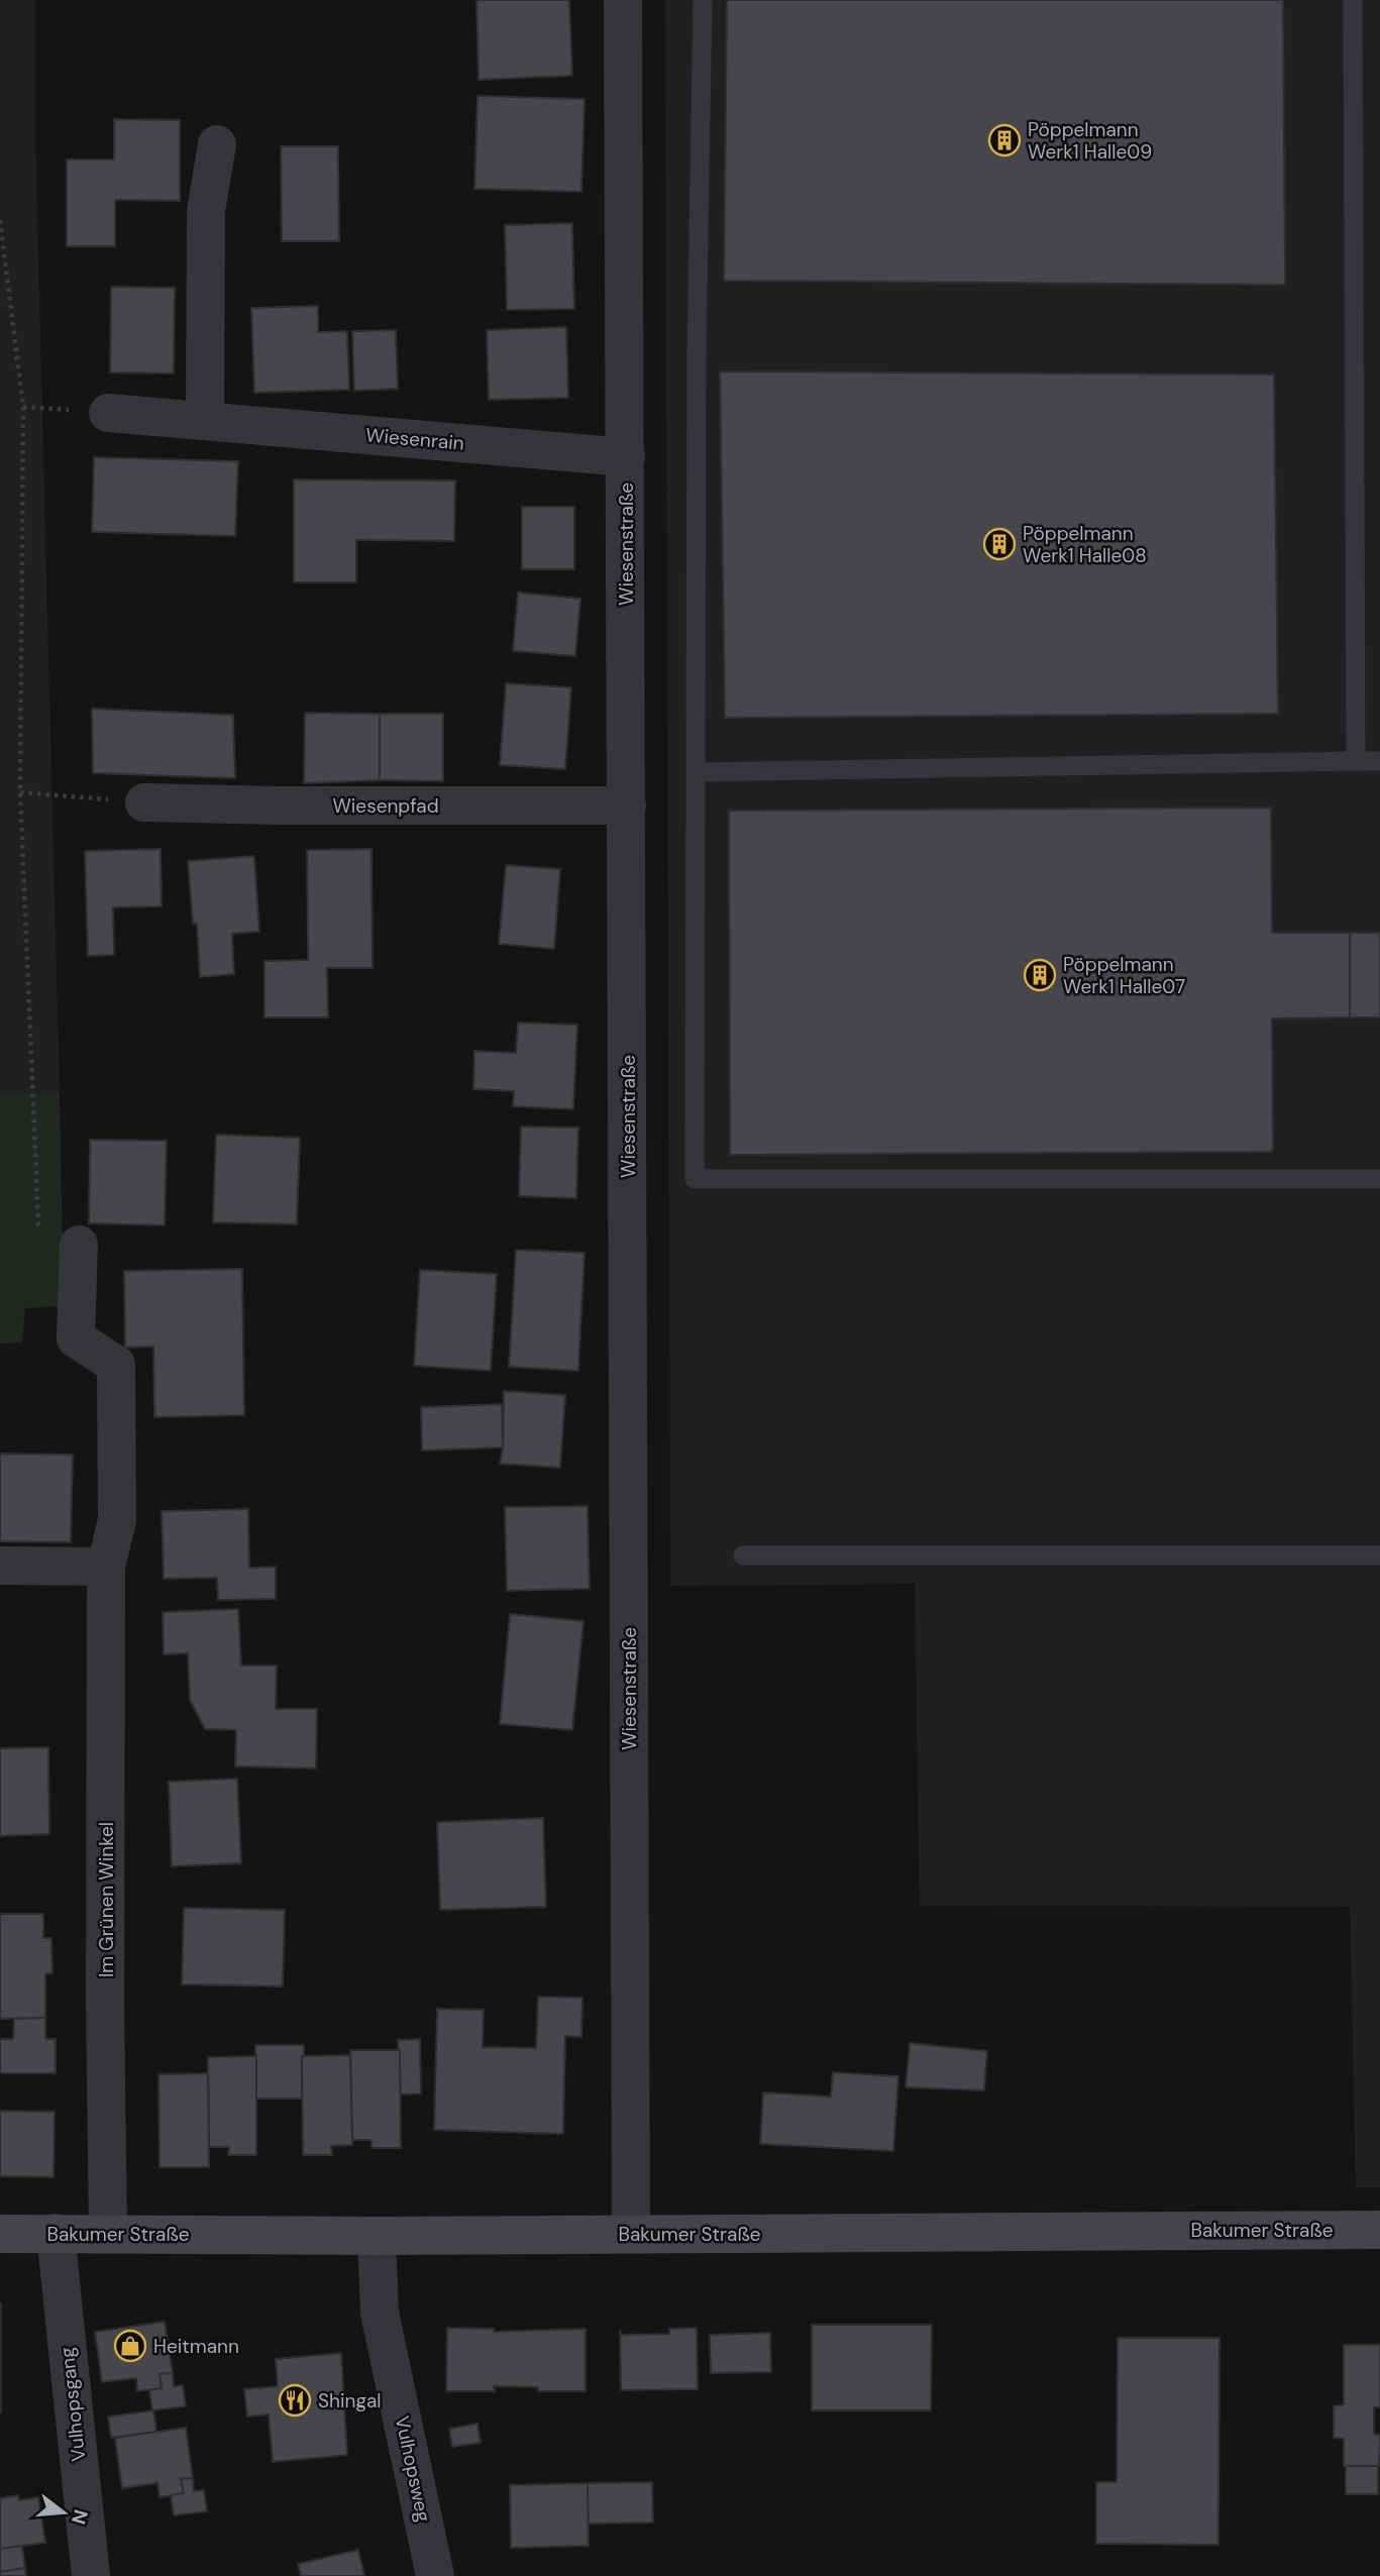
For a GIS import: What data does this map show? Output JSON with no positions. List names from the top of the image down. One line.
{"streets":{"main road":["Bakumer Straße"],"street":["Wiesenrain","Wiesenstraße","Wiesenpfad","Im Grünen Winkel","Vulhopsgang","Vulhopsweg"]},"crossings":[["Wiesenrain","Wiesenstraße"],["Wiesenstraße","Wiesenpfad"],["Wiesenstraße","Bakumer Straße"],["Im Grünen Winkel","Bakumer Straße"],["Bakumer Straße","Vulhopsgang"],["Bakumer Straße","Vulhopsweg"]],"places":{"building":["Pöppelmann Werk1 Halle09","Pöppelmann Werk1 Halle08","Pöppelmann Werk1 Halle07"],"shop":["Heitmann"],"restaurant":["Shingal"]},"north":"right"}
